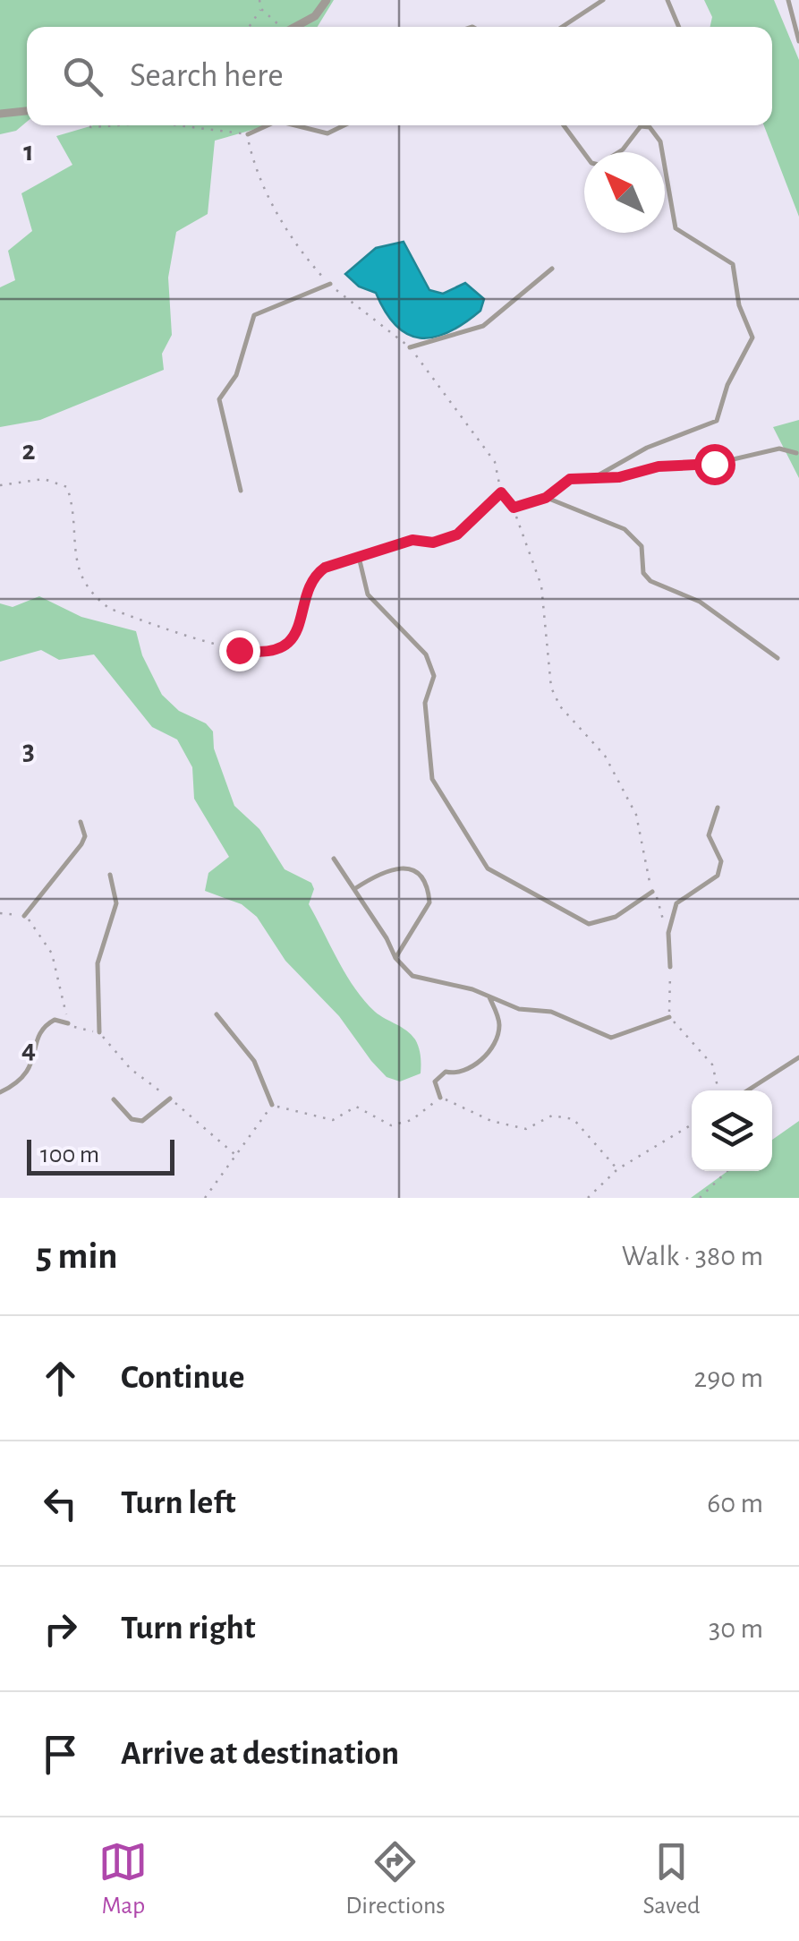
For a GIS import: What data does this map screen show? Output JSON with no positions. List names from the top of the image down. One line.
{"scale_bar":"100 m","north":"top left","page":{"search":"Search here","scale":"100 m","heading":["5 min","Walk · 380 m"],"list":[["Continue","290 m"],["Turn left","60 m"],["Turn right","30 m"],"Arrive at destination"],"nav":["Map","Directions","Saved"]},"grid":{"rows":["1","2","3","4"]}}
